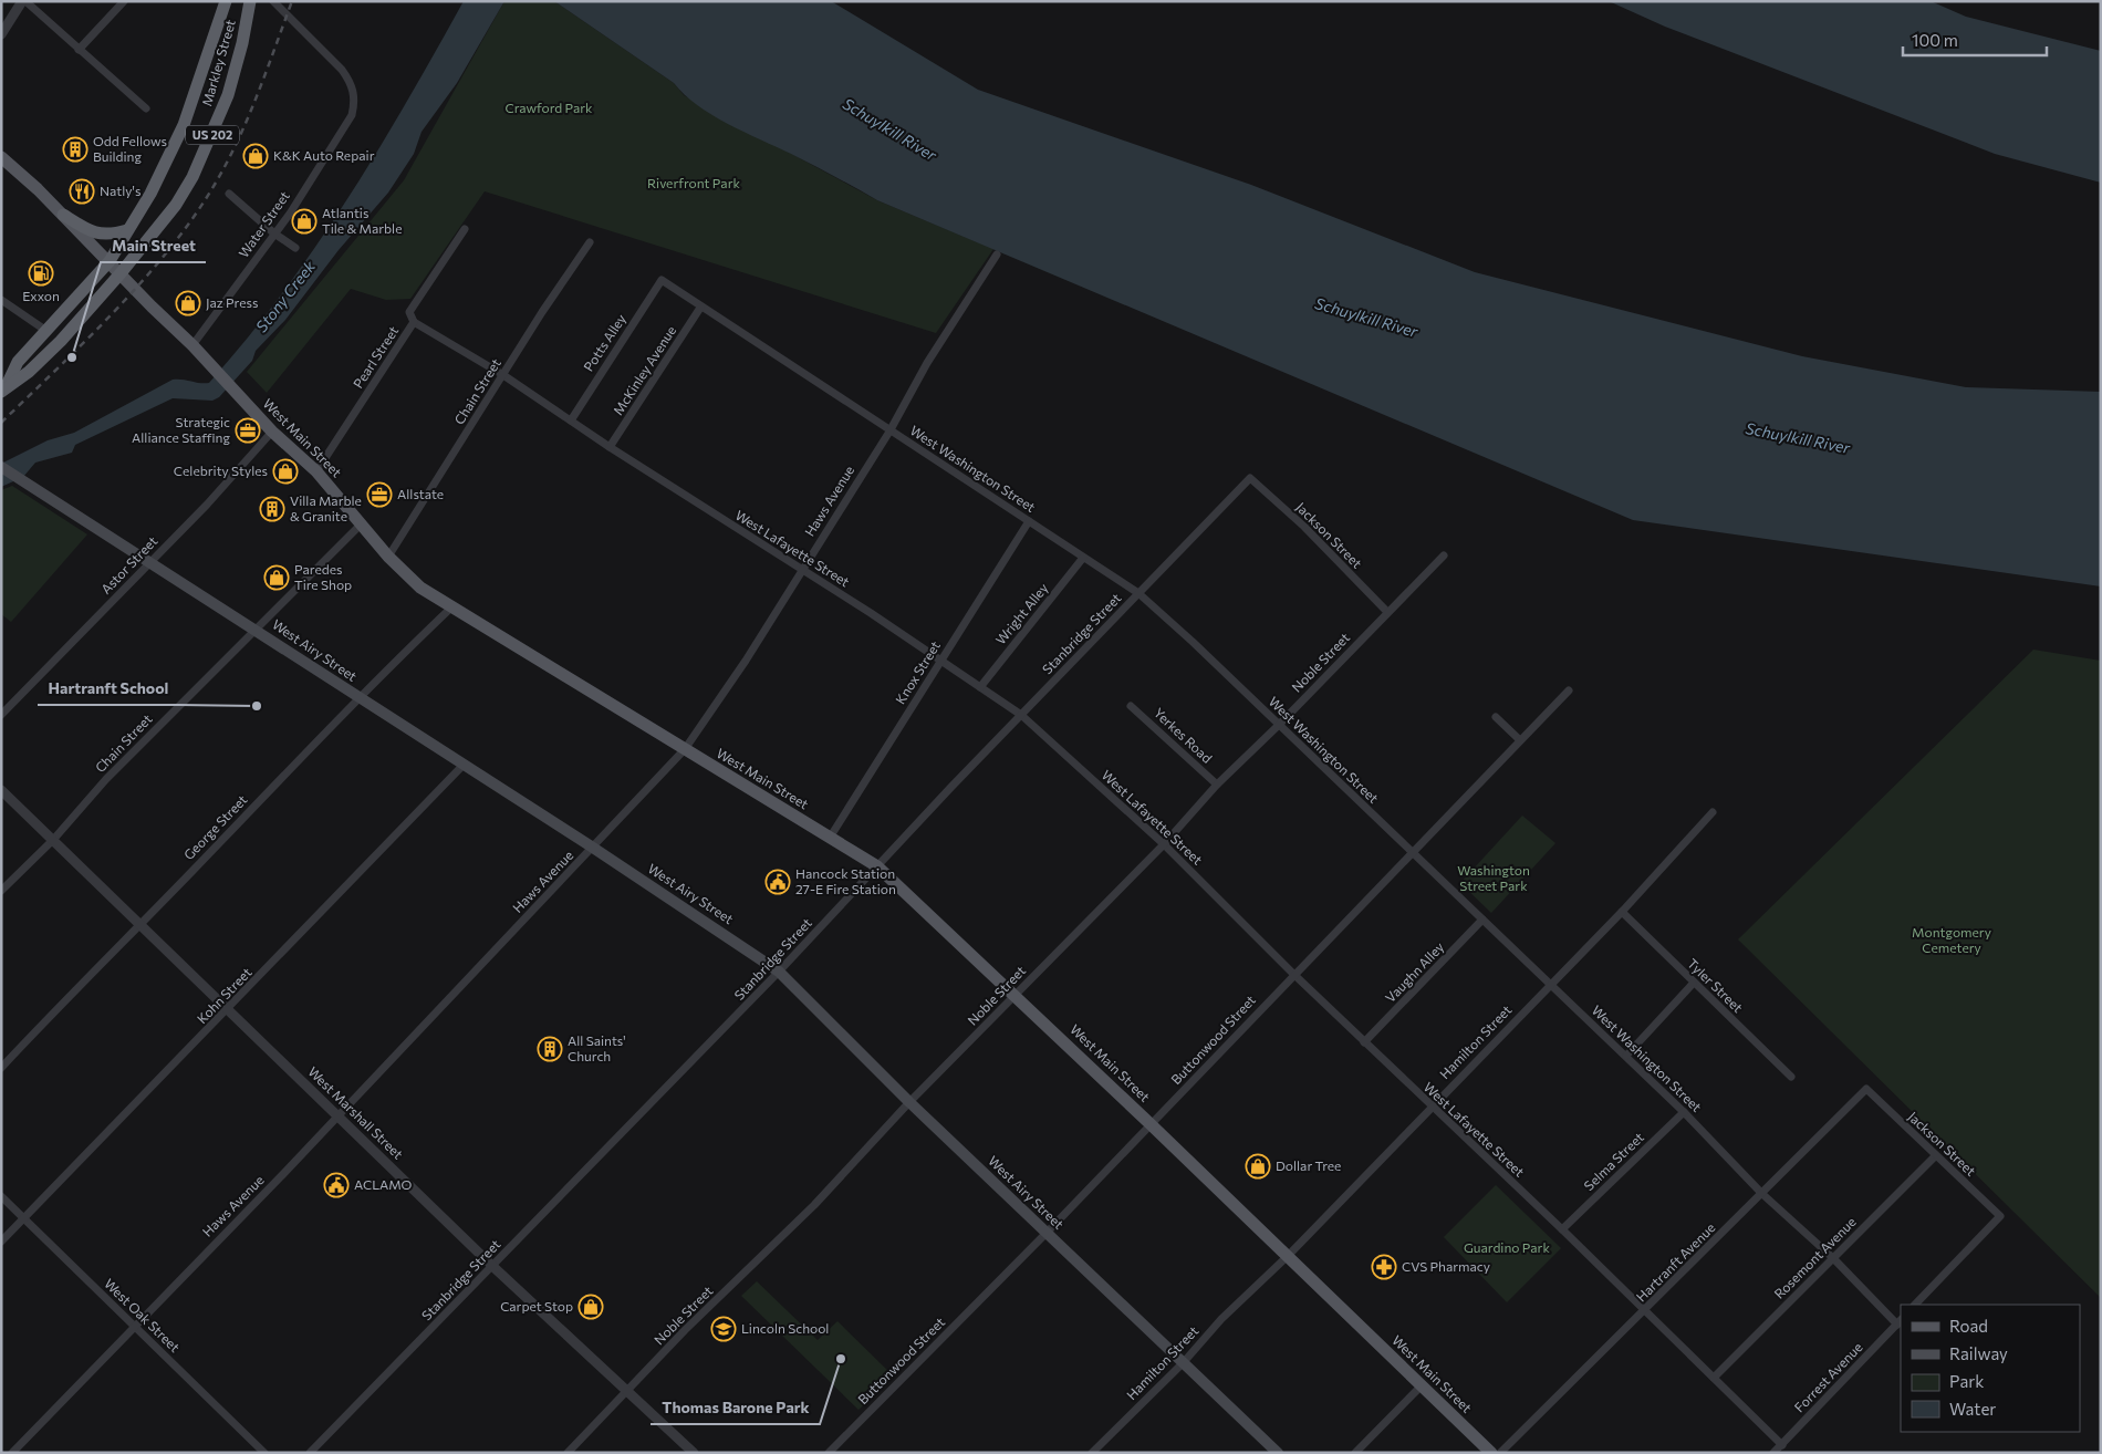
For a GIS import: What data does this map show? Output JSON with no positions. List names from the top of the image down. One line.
{"streets":{"highway":["Markley Street","US 202"],"main road":["West Main Street","West Airy Street"],"street":["Water Street","Potts Alley","Pearl Street","McKinley Avenue","Chain Street","West Washington Street","Haws Avenue","Jackson Street","West Lafayette Street","Astor Street","Wright Alley","Stanbridge Street","Noble Street","Knox Street","Yerkes Road","George Street","Vaughn Alley","Tyler Street","Kohn Street","Buttonwood Street","Hamilton Street","West Marshall Street","Selma Street","Rosemont Avenue","Hartranft Avenue","West Oak Street","Forrest Avenue"]},"crossings":[["Markley Street","West Main Street"],["Water Street","West Main Street"],["Potts Alley","West Washington Street"],["Potts Alley","West Lafayette Street"],["Pearl Street","West Main Street"],["Pearl Street","West Lafayette Street"],["McKinley Avenue","West Washington Street"],["McKinley Avenue","West Lafayette Street"],["Chain Street","West Main Street"],["Chain Street","West Lafayette Street"],["Chain Street","West Airy Street"],["Chain Street","West Marshall Street"],["West Main Street","Haws Avenue"],["West Main Street","Astor Street"],["West Main Street","Stanbridge Street"],["West Main Street","Noble Street"],["West Main Street","Knox Street"],["West Main Street","George Street"],["West Main Street","Buttonwood Street"],["West Main Street","Hamilton Street"],["West Washington Street","Haws Avenue"],["West Washington Street","Wright Alley"],["West Washington Street","Stanbridge Street"],["West Washington Street","Noble Street"],["West Washington Street","Knox Street"],["West Washington Street","Vaughn Alley"],["West Washington Street","Buttonwood Street"],["West Washington Street","Hamilton Street"],["West Washington Street","Selma Street"],["West Washington Street","Rosemont Avenue"],["West Washington Street","Hartranft Avenue"],["West Washington Street","Forrest Avenue"],["Haws Avenue","West Lafayette Street"],["Haws Avenue","West Airy Street"],["Haws Avenue","West Marshall Street"],["Haws Avenue","West Oak Street"],["Jackson Street","Stanbridge Street"],["Jackson Street","Noble Street"],["Jackson Street","Rosemont Avenue"],["Jackson Street","Hartranft Avenue"],["West Lafayette Street","Wright Alley"],["West Lafayette Street","Stanbridge Street"],["West Lafayette Street","Noble Street"],["West Lafayette Street","Knox Street"],["West Lafayette Street","Vaughn Alley"],["West Lafayette Street","Buttonwood Street"],["West Lafayette Street","Hamilton Street"],["West Lafayette Street","Selma Street"],["West Lafayette Street","Rosemont Avenue"],["West Lafayette Street","Hartranft Avenue"],["West Lafayette Street","Forrest Avenue"],["Astor Street","West Airy Street"],["Stanbridge Street","West Airy Street"],["Stanbridge Street","West Marshall Street"],["West Airy Street","Noble Street"],["West Airy Street","George Street"],["West Airy Street","Kohn Street"],["West Airy Street","Buttonwood Street"],["West Airy Street","Hamilton Street"],["Noble Street","Yerkes Road"],["Noble Street","West Marshall Street"],["George Street","West Marshall Street"],["Tyler Street","Hamilton Street"],["Kohn Street","West Marshall Street"],["Kohn Street","West Oak Street"]],"water":["Schuylkill River","Stony Creek"],"parks":["Crawford Park","Riverfront Park","Washington Street Park","Montgomery Cemetery","Guardino Park"],"places":{"building":["Odd Fellows Building","Villa Marble & Granite","All Saints' Church"],"shop":["K&K Auto Repair","Atlantis Tile & Marble","Jaz Press","Celebrity Styles","Paredes Tire Shop","Dollar Tree","Carpet Stop"],"restaurant":["Natly's"],"fuel station":["Exxon"],"other":["Main Street","Hartranft School","Thomas Barone Park"],"office":["Strategic Alliance Staffing","Allstate"],"public building":["Hancock Station 27-E Fire Station","ACLAMO"],"pharmacy":["CVS Pharmacy"],"school or university":["Lincoln School"]},"legend":["Road","Railway","Park","Water"],"scale_bar":"100 m"}
